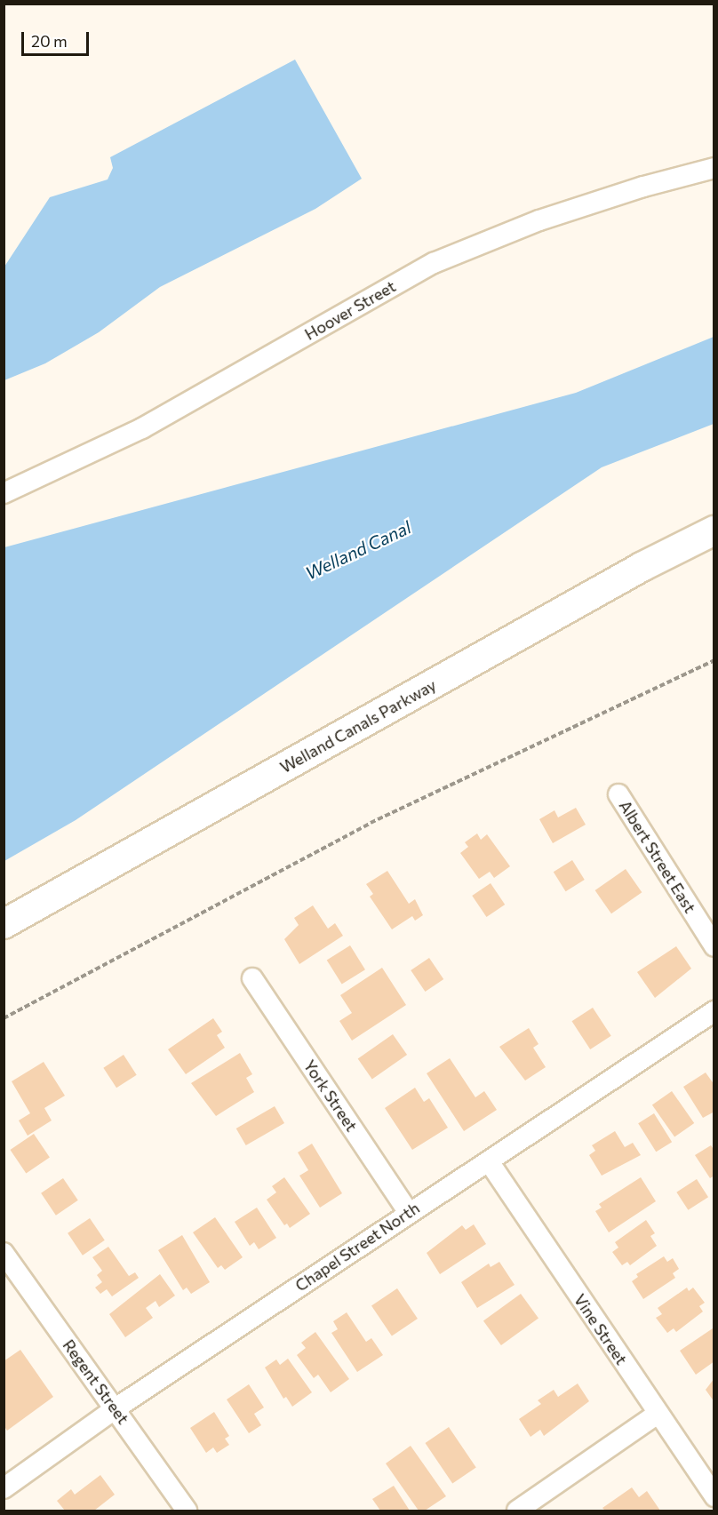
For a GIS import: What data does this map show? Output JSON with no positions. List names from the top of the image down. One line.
{"streets":{"street":["Hoover Street","Welland Canals Parkway","Albert Street East","York Street","Chapel Street North","Vine Street","Regent Street"]},"crossings":[["York Street","Chapel Street North"],["Chapel Street North","Vine Street"],["Chapel Street North","Regent Street"]],"water":["Welland Canal"],"scale_bar":"20 m"}
